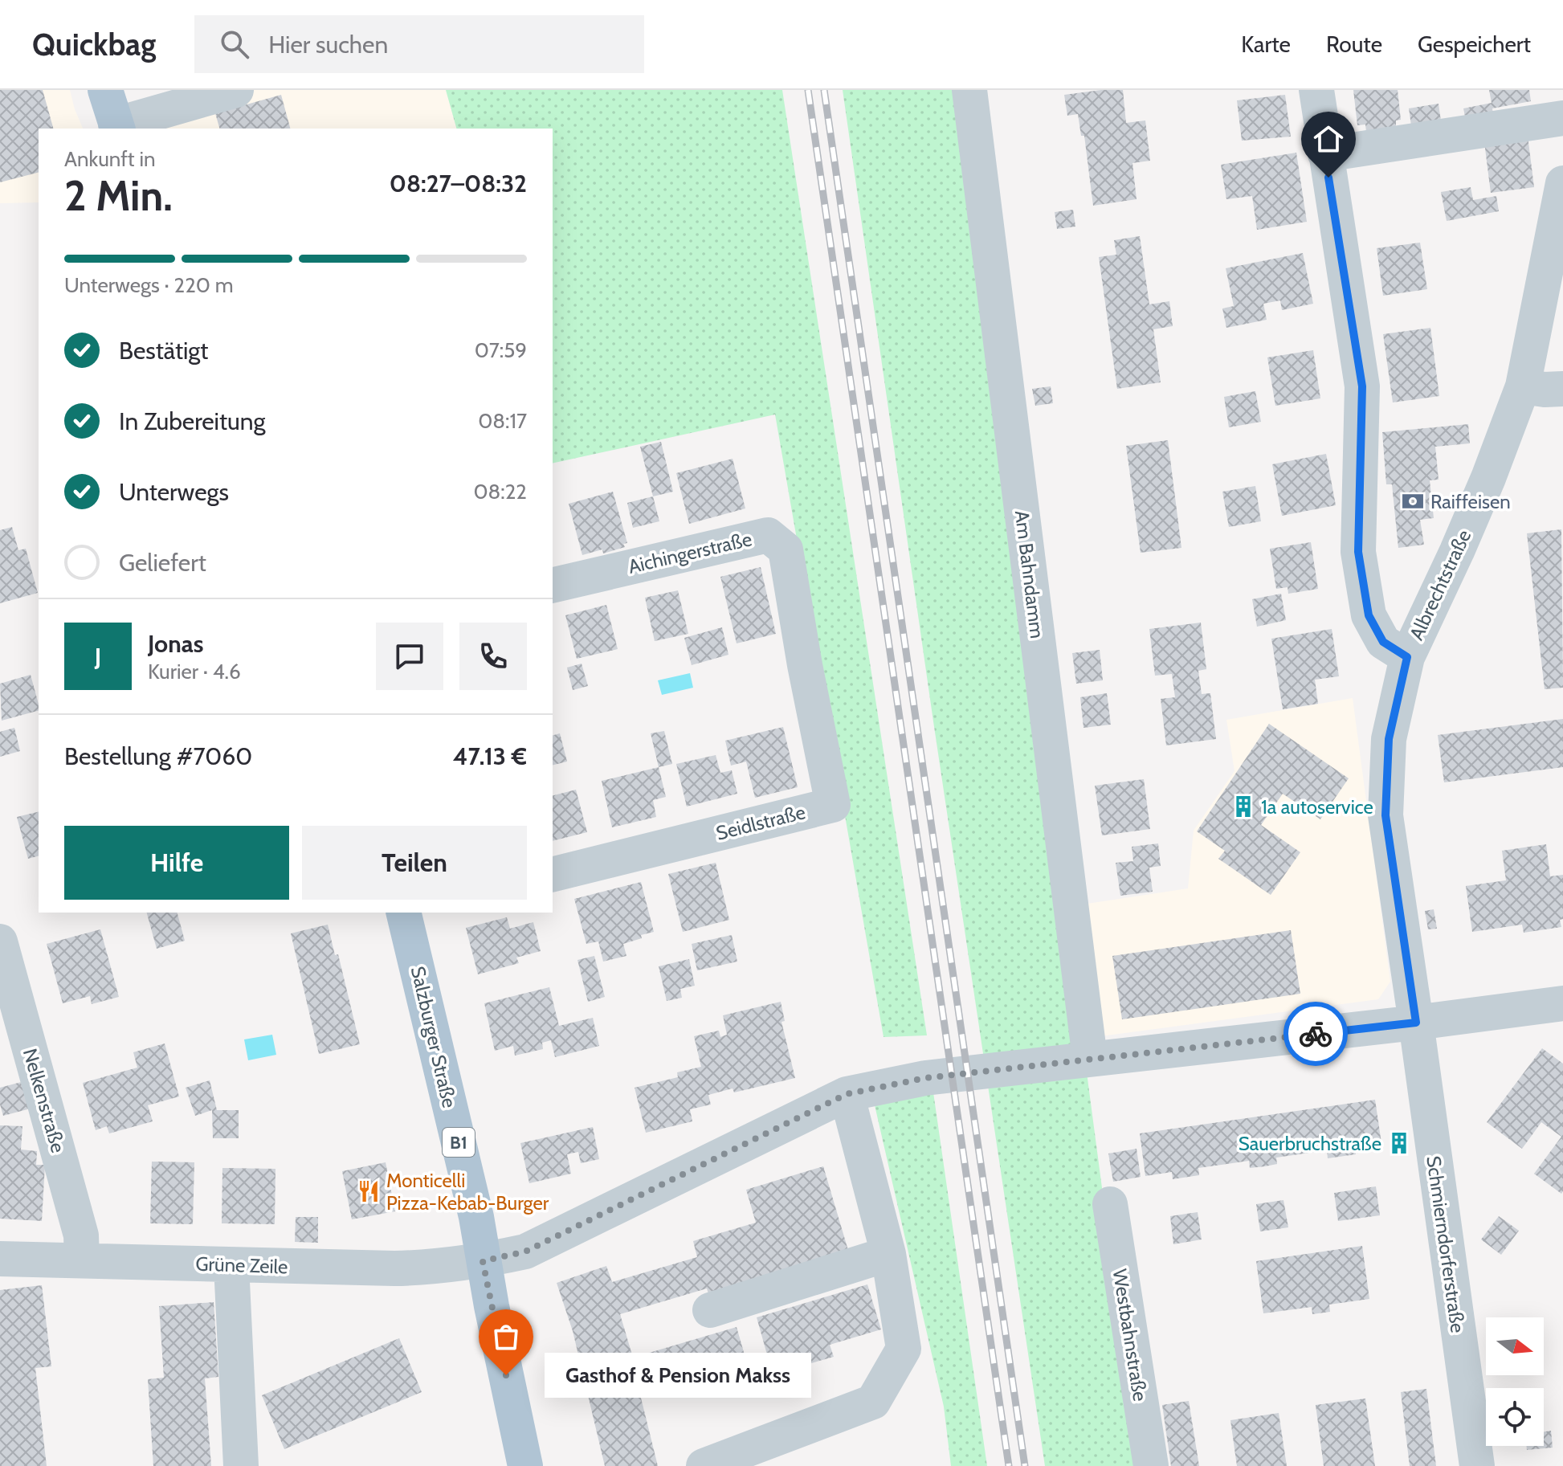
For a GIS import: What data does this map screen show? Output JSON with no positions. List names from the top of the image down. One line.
{"streets":{"main road":["Salzburger Straße","B1"],"street":["Aichingerstraße","Am Bahndamm","Albrechtstraße","Seidlstraße","Nelkenstraße","Schmierndorferstraße","Grüne Zeile","Westbahnstraße"]},"crossings":[["Aichingerstraße","Seidlstraße"],["Albrechtstraße","Schmierndorferstraße"],["Salzburger Straße","Grüne Zeile"],["Nelkenstraße","Grüne Zeile"]],"places":{"bank":["Raiffeisen"],"building":["1a autoservice","Sauerbruchstraße"],"restaurant":["Monticelli Pizza-Kebab-Burger"],"other":["Gasthof & Pension Makss"]},"north":"right","page":{"header":"Quickbag","search":"Hier suchen","nav":["Karte","Route","Gespeichert"],"heading":["2 Min.","Ankunft in","08:27–08:32"],"panel":["Jonas","Kurier · 4.6","Bestellung #7060","47.13 €"],"bar":"Unterwegs · 220 m","list":[["Bestätigt","07:59"],["In Zubereitung","08:17"],["Unterwegs","08:22"],"Geliefert"],"round":"J","buttons":["Hilfe","Teilen"],"bubble":"Gasthof & Pension Makss"}}
